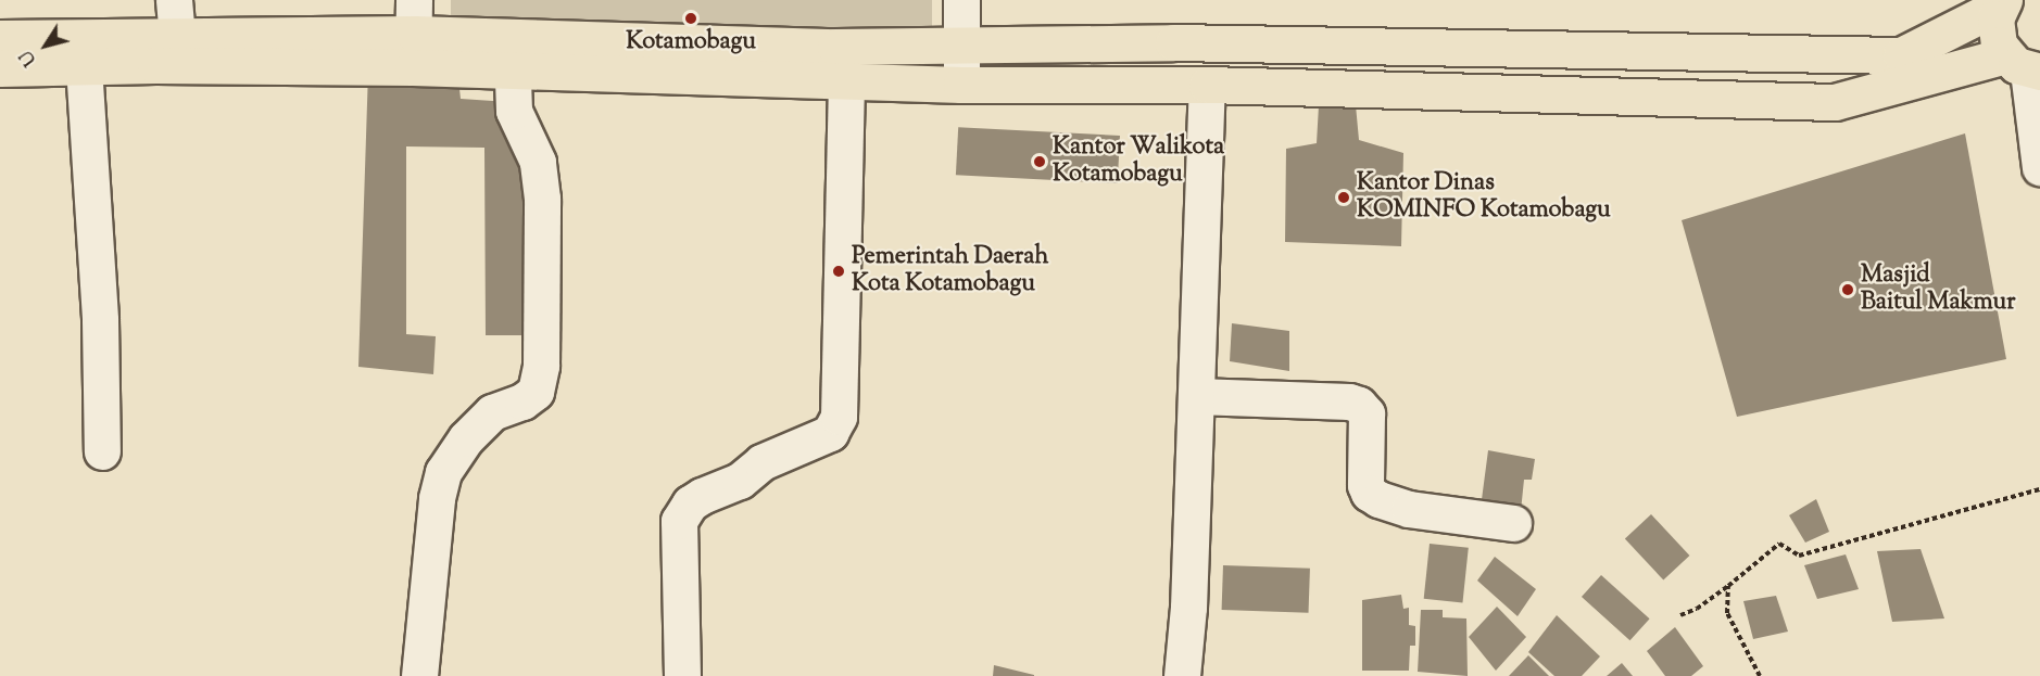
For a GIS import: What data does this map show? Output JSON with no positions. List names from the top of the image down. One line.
{"places":["Kotamobagu","Kantor Walikota Kotamobagu","Kantor Dinas KOMINFO Kotamobagu","Pemerintah Daerah Kota Kotamobagu","Masjid Baitul Makmur"],"north":"bottom left"}
